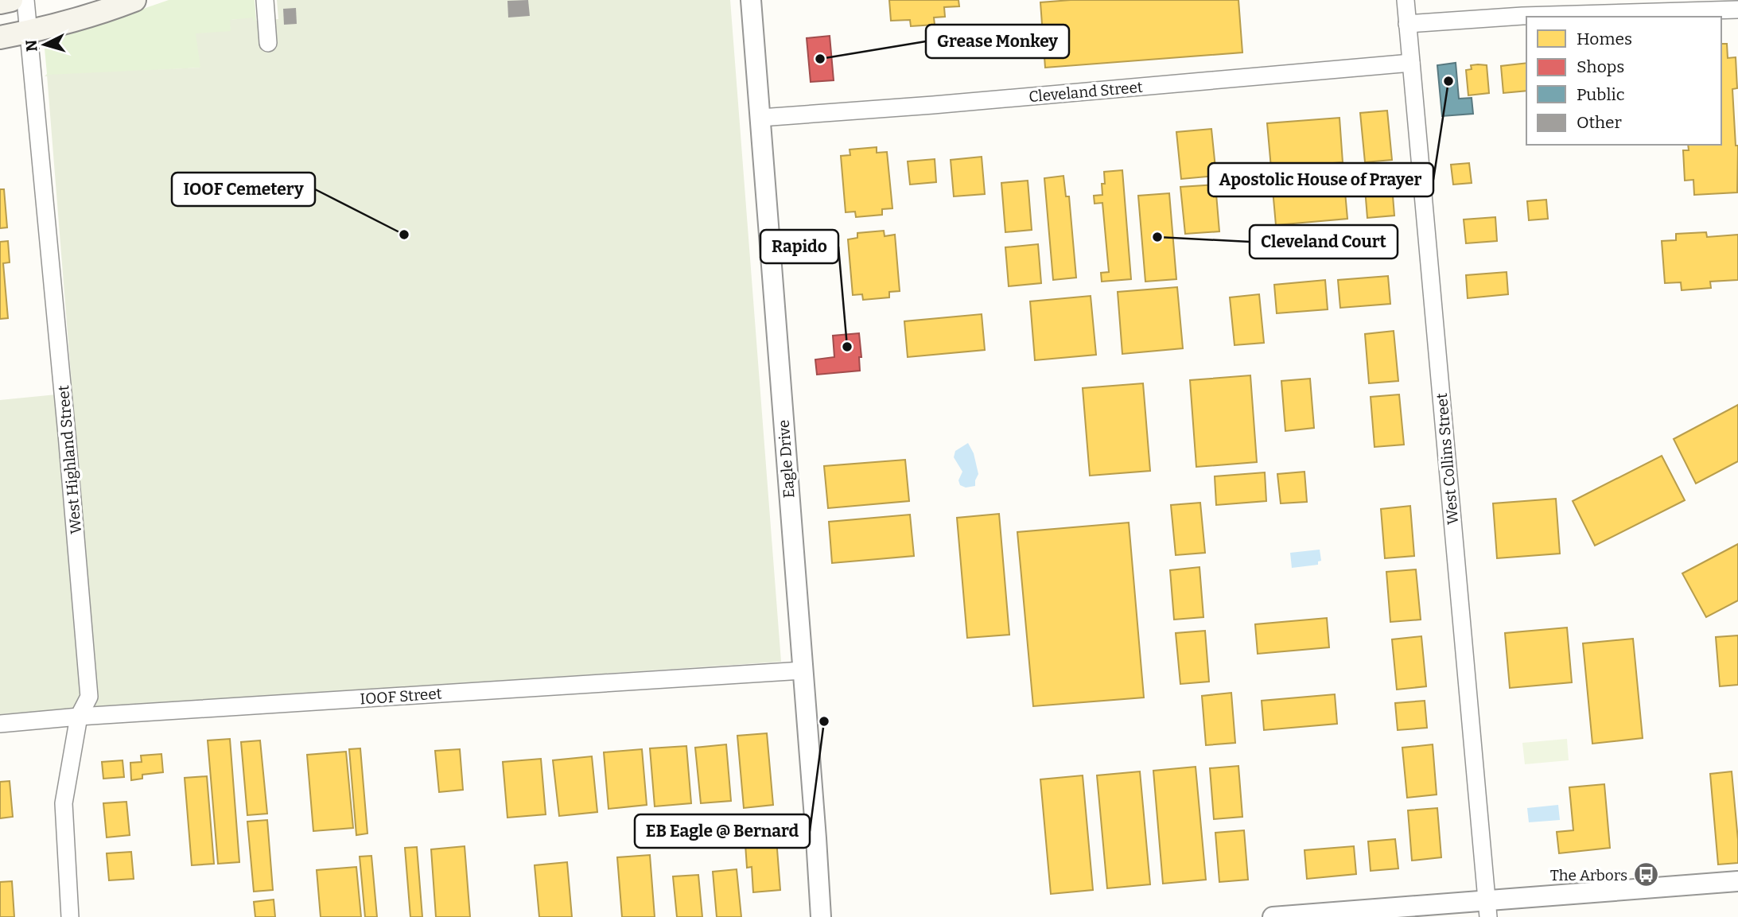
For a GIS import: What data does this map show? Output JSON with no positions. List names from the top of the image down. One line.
{"streets":{"street":["Cleveland Street","Eagle Drive","West Collins Street","West Highland Street","IOOF Street"]},"crossings":[["Cleveland Street","Eagle Drive"],["Cleveland Street","West Collins Street"],["Eagle Drive","IOOF Street"],["West Highland Street","IOOF Street"]],"places":{"other":["Grease Monkey","Apostolic House of Prayer","IOOF Cemetery","Cleveland Court","Rapido","EB Eagle @ Bernard"],"bus stop":["The Arbors"]},"legend":["Homes","Shops","Public","Other"],"north":"left"}
